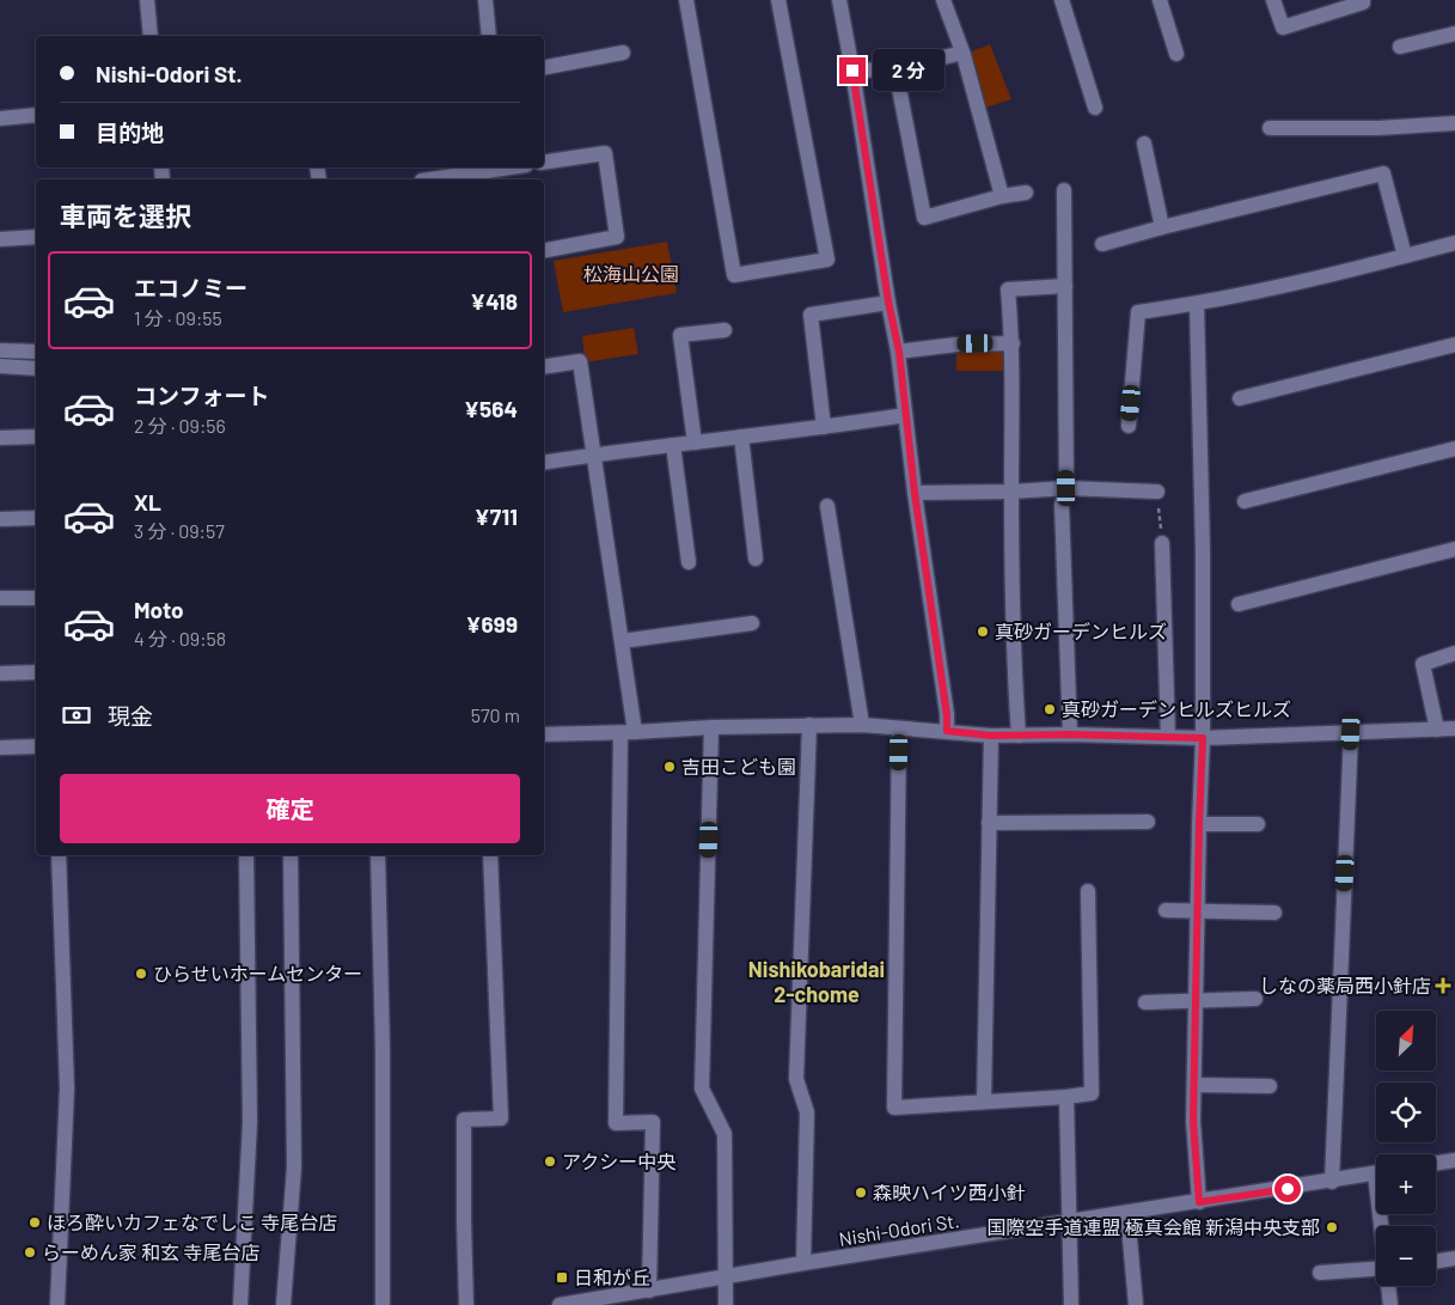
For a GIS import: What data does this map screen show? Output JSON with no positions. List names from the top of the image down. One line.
{"streets":{"street":["Nishi-Odori St."]},"districts":["Nishikobaridai 2-chome"],"parks":["松海山公園"],"places":{"other":["真砂ガーデンヒルズ","真砂ガーデンヒルズヒルズ","吉田こども園","ひらせいホームセンター","アクシー中央","森映ハイツ西小針","ほろ酔いカフェなでしこ 寺尾台店","国際空手道連盟 極真会館 新潟中央支部","らーめん家 和玄 寺尾台店"],"health":["しなの薬局西小針店"],"transit":["日和が丘"]},"north":"top right","page":{"banner":["Nishi-Odori St.","目的地"],"bubble":"2 分","heading":"車両を選択","list":[{"name":"エコノミー","note":"1 分 · 09:55","value":"¥418"},{"name":"コンフォート","note":"2 分 · 09:56","value":"¥564"},{"name":"XL","note":"3 分 · 09:57","value":"¥711"},{"name":"Moto","note":"4 分 · 09:58","value":"¥699"}],"pay":["現金","570 m"],"buttons":"確定","map_buttons":["+","−"]}}
